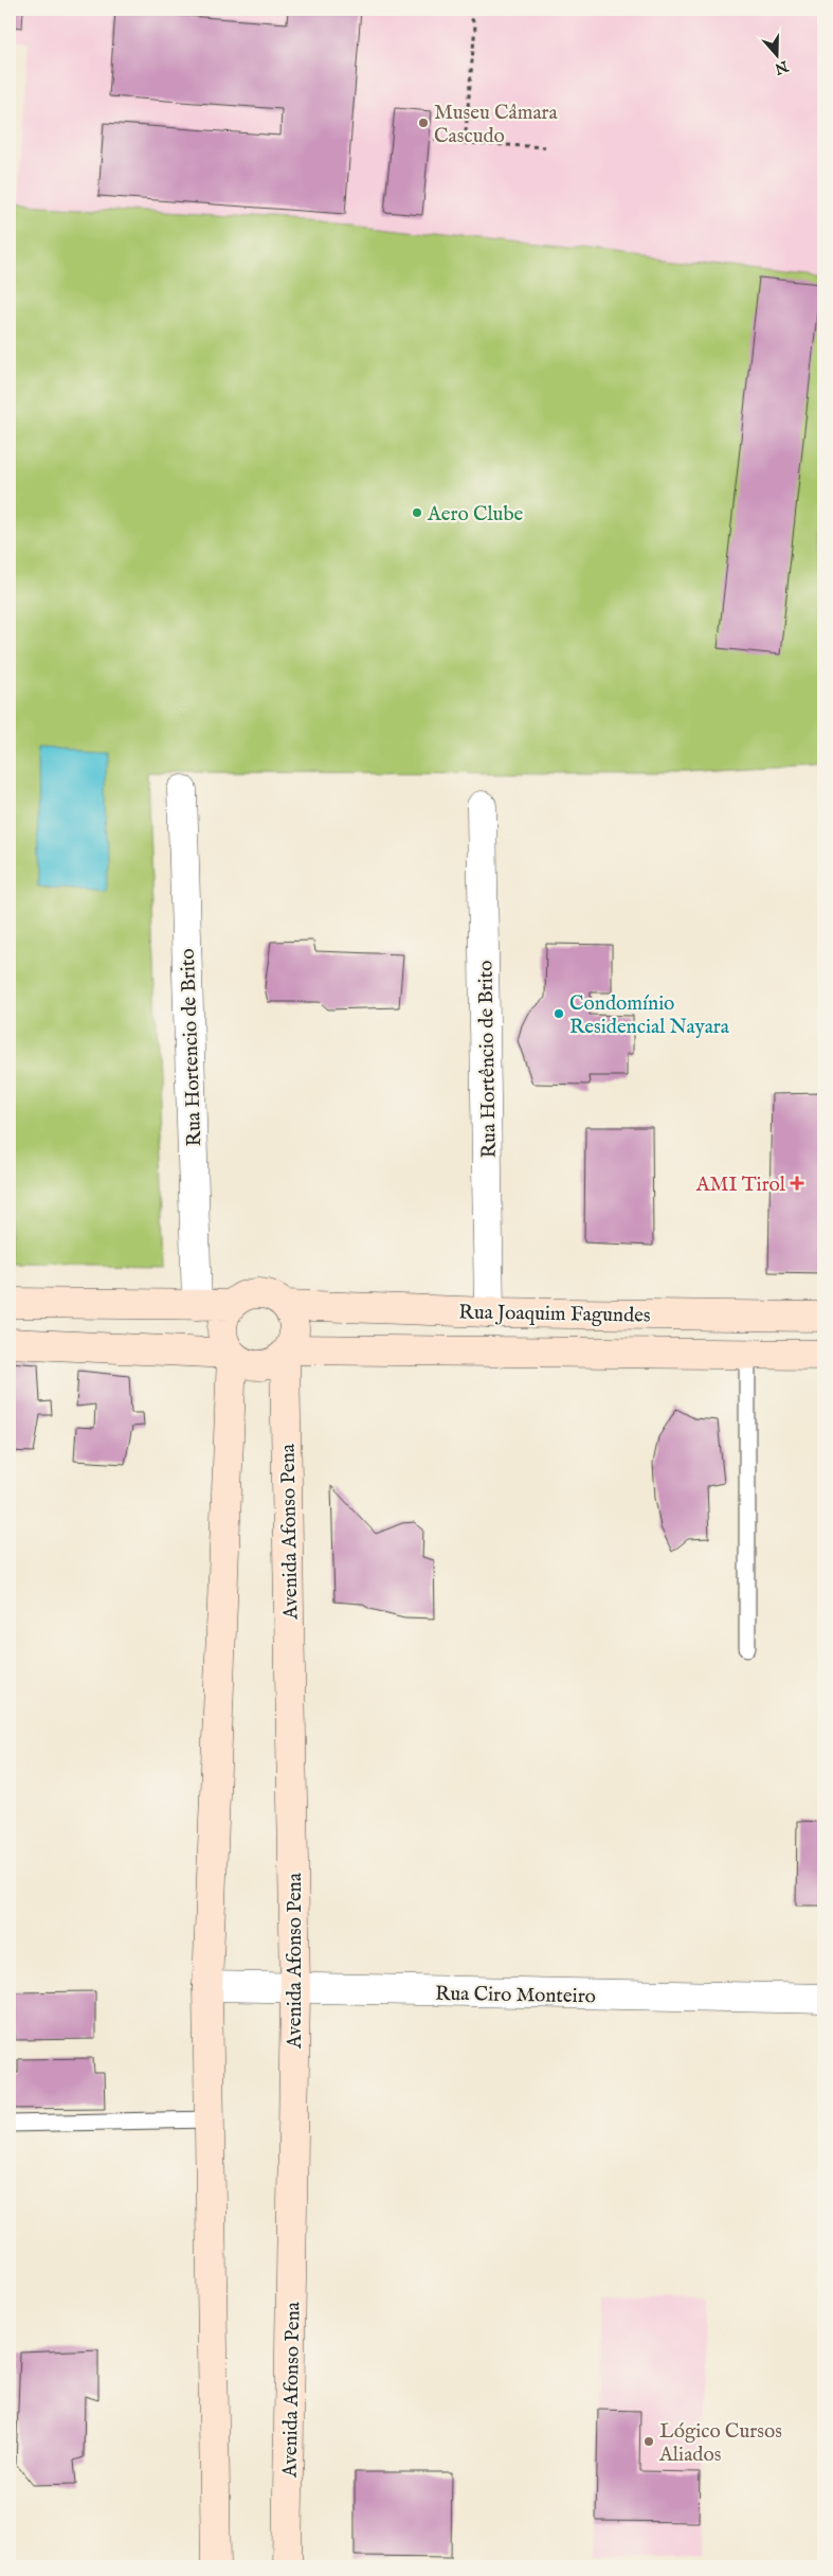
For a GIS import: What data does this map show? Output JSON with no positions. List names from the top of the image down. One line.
{"streets":{"main road":["Rua Joaquim Fagundes","Avenida Afonso Pena"],"street":["Rua Hortencio de Brito","Rua Hortêncio de Brito","Rua Ciro Monteiro"]},"crossings":[["Rua Hortêncio de Brito","Rua Joaquim Fagundes"],["Rua Joaquim Fagundes","Avenida Afonso Pena"],["Avenida Afonso Pena","Rua Ciro Monteiro"]],"places":{"other":["Museu Câmara Cascudo","Aero Clube","Condomínio Residencial Nayara","Lógico Cursos Aliados"],"health":["AMI Tirol"]},"north":"bottom"}
